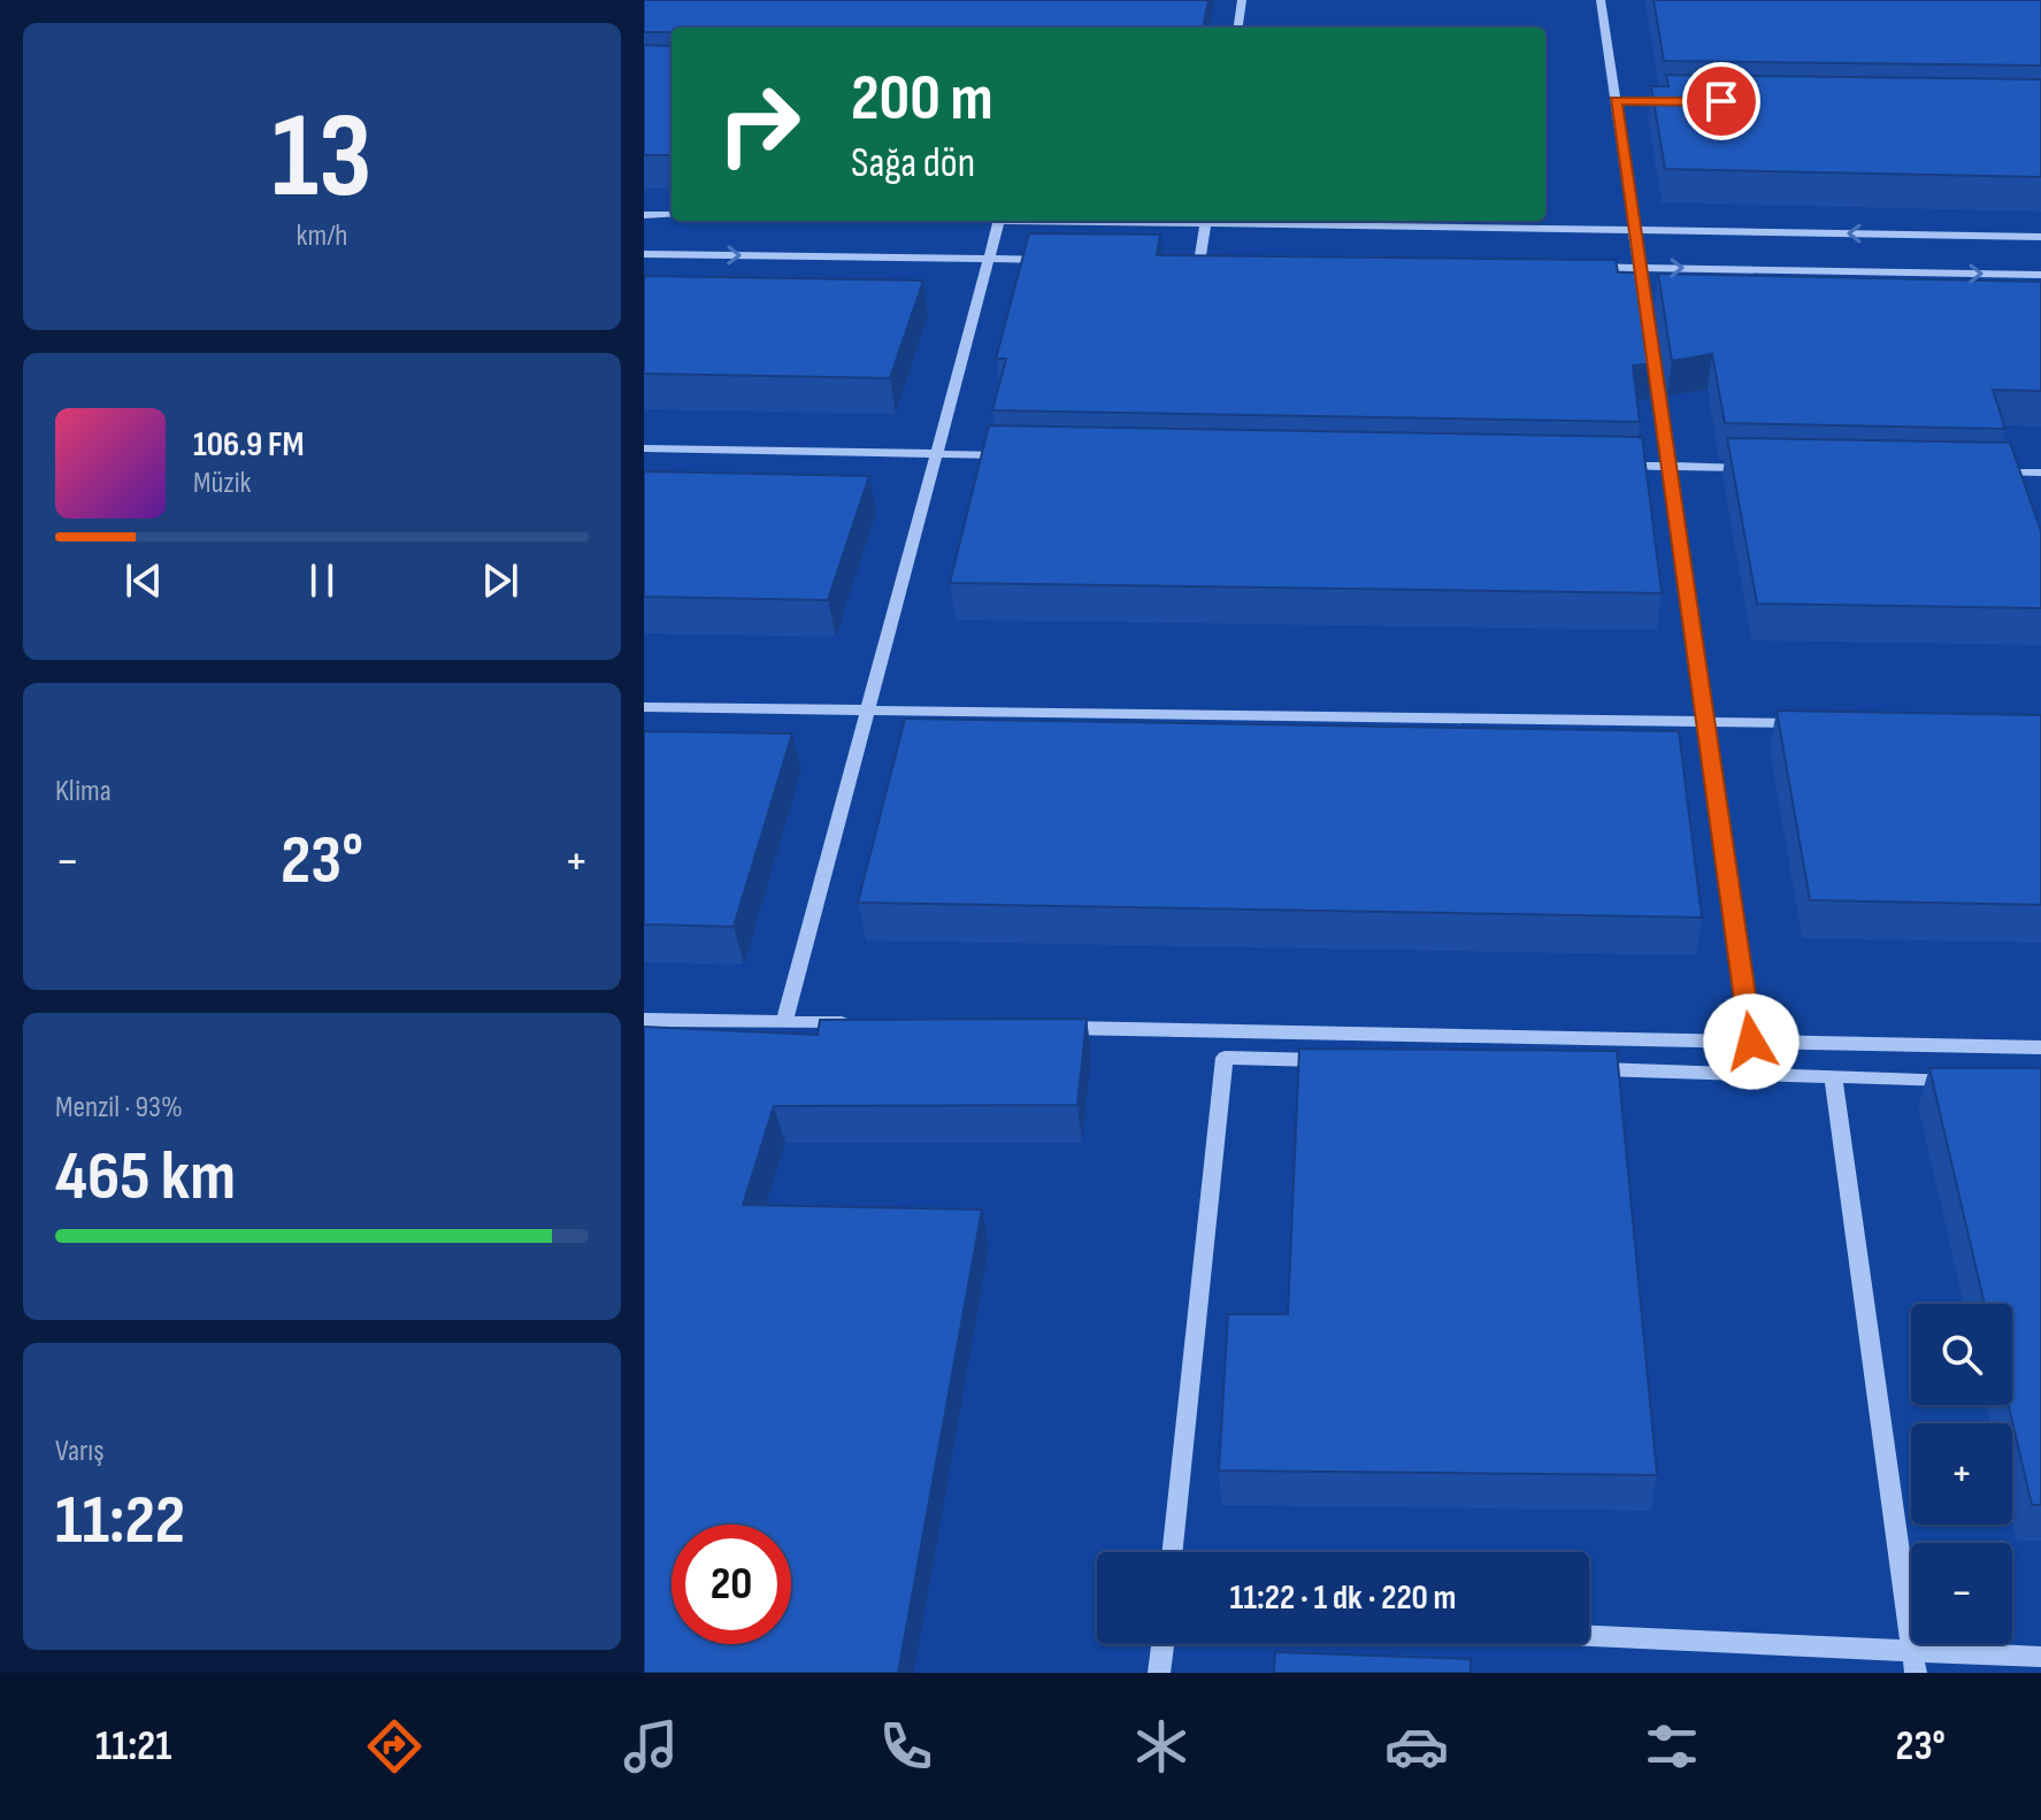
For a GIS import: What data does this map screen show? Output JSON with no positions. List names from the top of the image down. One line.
{"page":{"tile":[["13","km/h"],"Klima",["Menzil · 93%","465 km"],["Varış","11:22"]],"turn":["200 m","Sağa dön"],"song":["106.9 FM","Müzik"],"heat":["−","23°","+"],"map_buttons":["+","−"],"limit":"20","trip":"11:22 · 1 dk · 220 m","tabs":["11:21","23°"]}}
